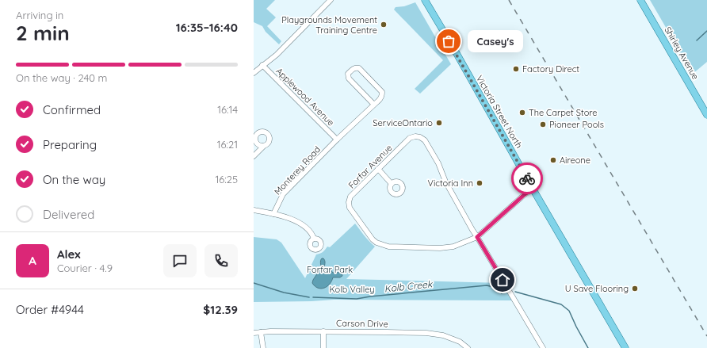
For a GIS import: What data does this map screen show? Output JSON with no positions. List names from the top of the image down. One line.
{"streets":{"main road":["Shirley Avenue","Victoria Street North"],"street":["Applewood Avenue","Forfar Avenue","Monterey Road","Carson Drive"]},"crossings":[["Applewood Avenue","Monterey Road"],["Victoria Street North","Forfar Avenue"]],"water":["Kolb Creek"],"parks":["Forfar Park","Kolb Valley"],"places":["Playgrounds Movement Training Centre","Casey's","Factory Direct","The Carpet Store","ServiceOntario","Pioneer Pools","Aireone","Victoria Inn","U Save Flooring"],"page":{"heading":["2 min","Arriving in","16:35–16:40"],"panel":["Alex","Courier · 4.9","Order #4944","$12.39"],"bubble":"Casey's","bar":"On the way · 240 m","list":[["Confirmed","16:14"],["Preparing","16:21"],["On the way","16:25"],"Delivered"],"round":"A"}}
